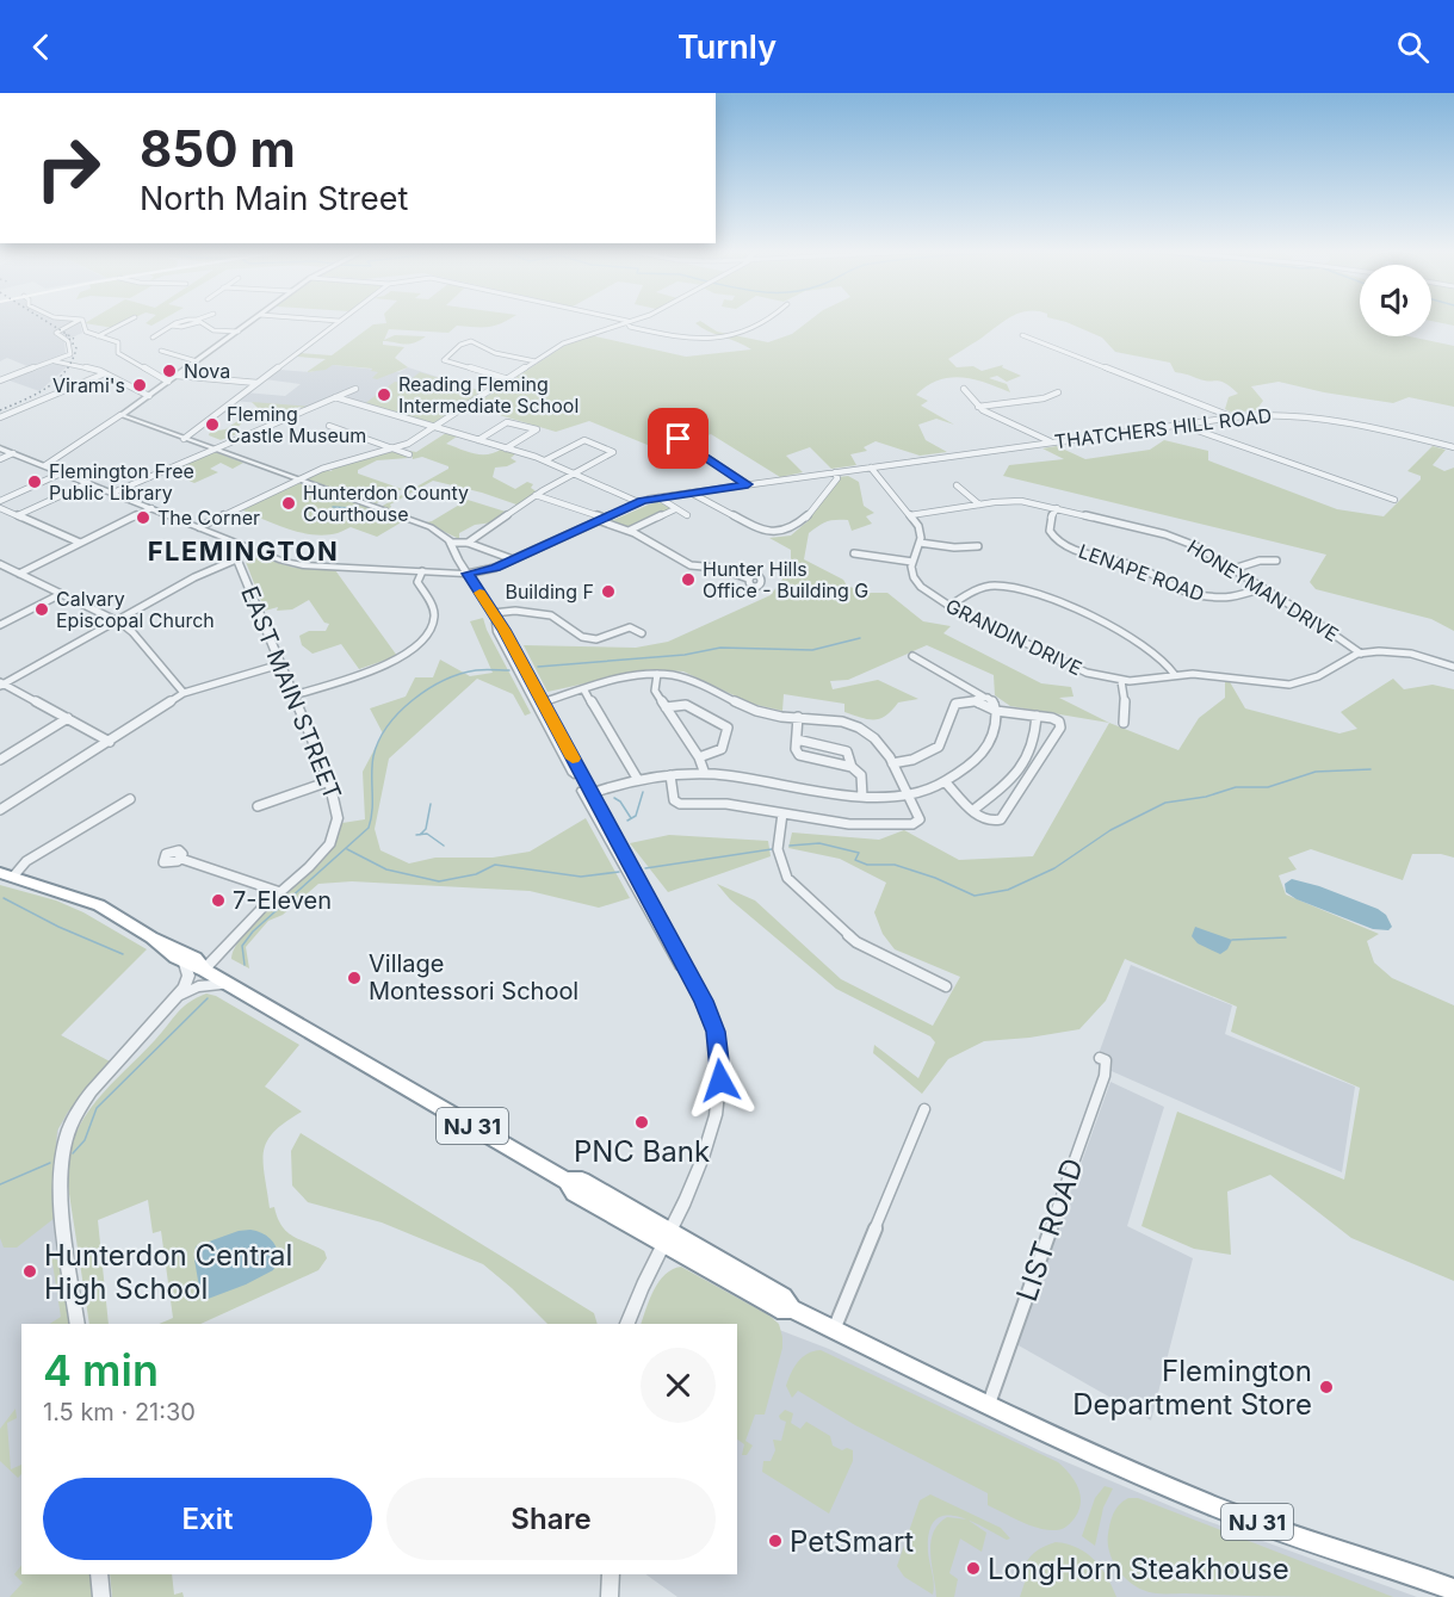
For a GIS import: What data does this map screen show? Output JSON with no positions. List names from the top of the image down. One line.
{"streets":{"highway":["NJ 31"],"street":["THATCHERS HILL ROAD","LENAPE ROAD","HONEYMAN DRIVE","GRANDIN DRIVE","EAST MAIN STREET","LIST ROAD"]},"crossings":[["LENAPE ROAD","HONEYMAN DRIVE"],["HONEYMAN DRIVE","GRANDIN DRIVE"],["EAST MAIN STREET","NJ 31"],["NJ 31","LIST ROAD"]],"districts":["FLEMINGTON"],"places":["Nova","Virami's","Reading Fleming Intermediate School","Fleming Castle Museum","Flemington Free Public Library","Hunterdon County Courthouse","The Corner","Hunter Hills Office - Building G","Building F","Calvary Episcopal Church","7-Eleven","Village Montessori School","PNC Bank","Hunterdon Central High School","Flemington Department Store","PetSmart","LongHorn Steakhouse"],"page":{"header":"Turnly","turn":["850 m","North Main Street"],"heading":["4 min","1.5 km · 21:30"],"buttons":["Exit","Share"]}}
